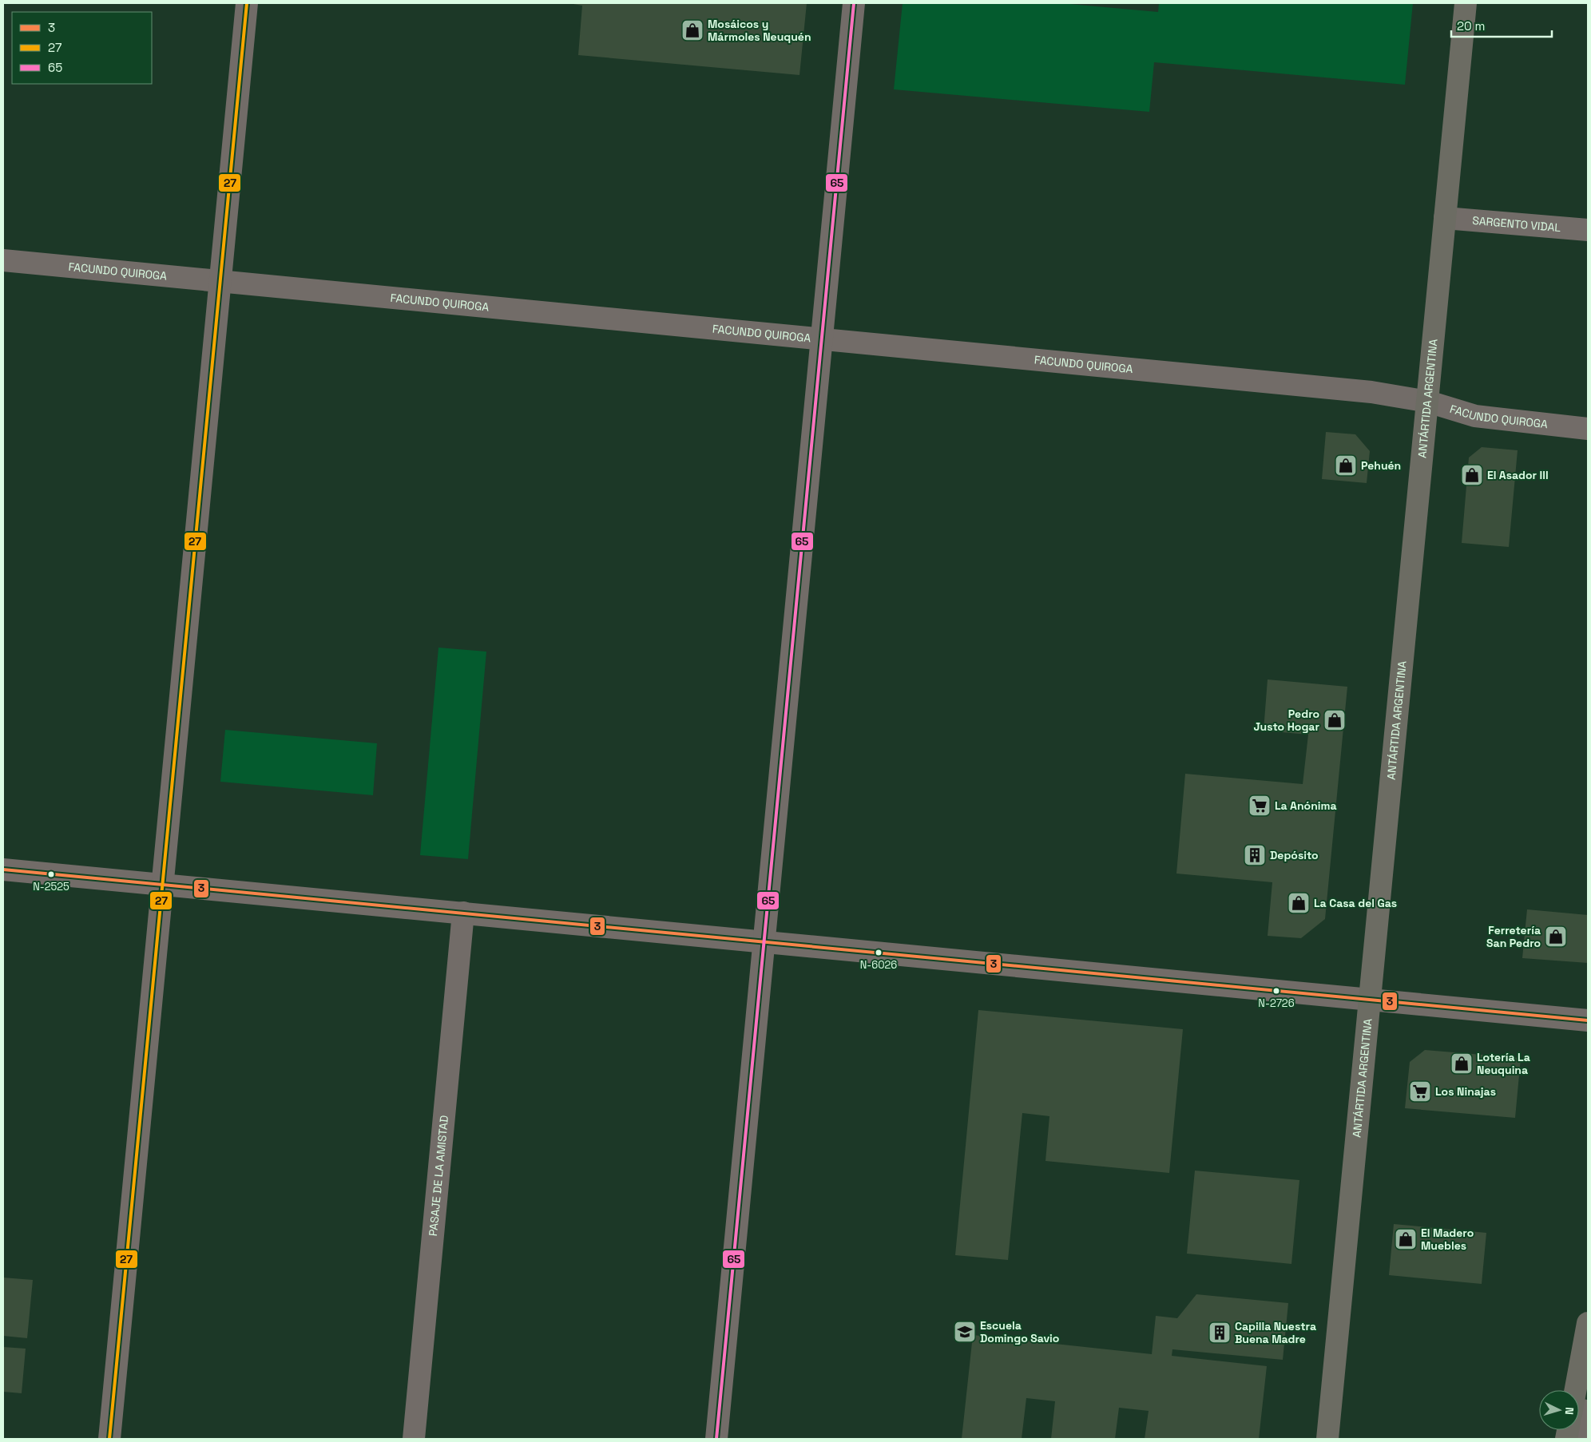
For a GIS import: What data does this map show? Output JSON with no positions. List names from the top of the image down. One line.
{"streets":{"main road":["ANTÁRTIDA ARGENTINA"],"street":["SARGENTO VIDAL","FACUNDO QUIROGA","PASAJE DE LA AMISTAD"]},"crossings":[["SARGENTO VIDAL","ANTÁRTIDA ARGENTINA"],["FACUNDO QUIROGA","ANTÁRTIDA ARGENTINA"]],"places":{"shop":["Mosáicos y Mármoles Neuquén","Pehuén","El Asador III","Pedro Justo Hogar","La Casa del Gas","Ferretería San Pedro","Lotería La Neuquina","El Madero Muebles"],"supermarket":["La Anónima","Los Ninajas"],"building":["Depósito","Capilla Nuestra Buena Madre"],"other":["N-2525","N-6026","N-2726"],"school or university":["Escuela Domingo Savio"]},"lines":["transit line 27","transit line 65","transit line 3"],"legend":["3","27","65"],"scale_bar":"20 m","north":"right"}
